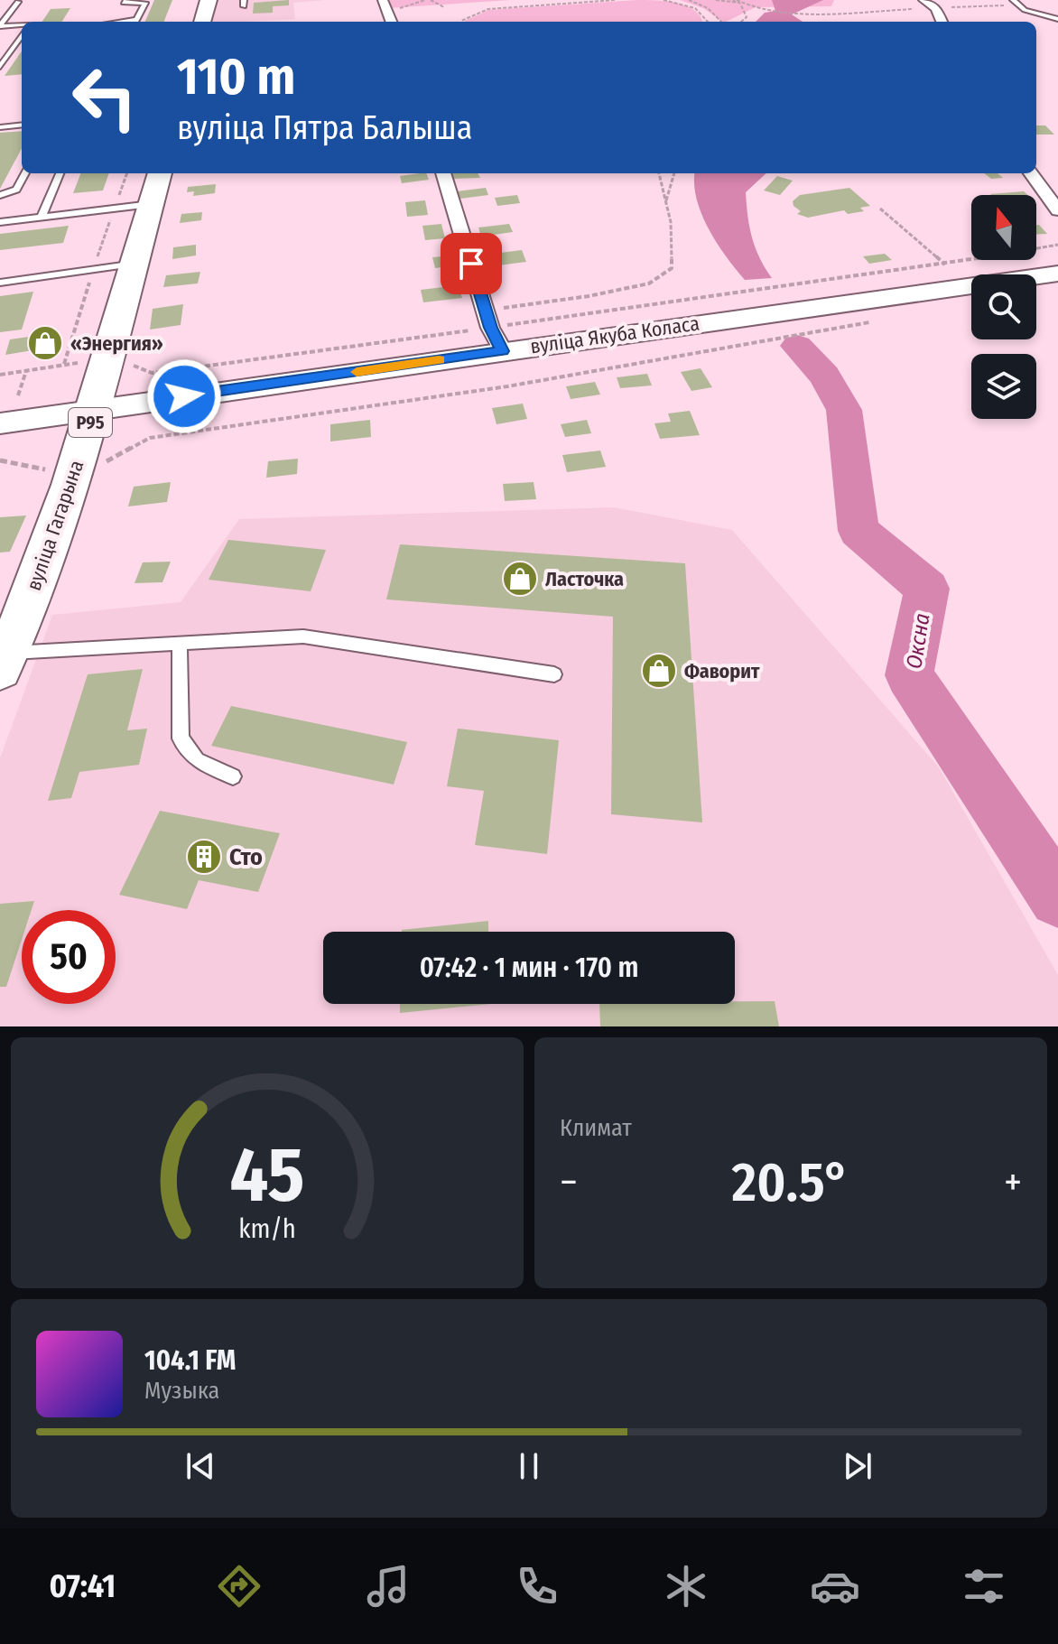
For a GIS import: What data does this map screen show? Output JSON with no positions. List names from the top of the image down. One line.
{"streets":{"main road":["вуліца Якуба Коласа","Р95","вуліца Гагарына"]},"crossings":[["вуліца Якуба Коласа","вуліца Гагарына"]],"water":["Оксна"],"places":{"shop":["«Энергия»","Ласточка","Фаворит"],"building":["Сто"]},"north":"top","page":{"turn":["110 m","вуліца Пятра Балыша"],"limit":"50","trip":"07:42 · 1 мин · 170 m","tile":"Климат","heat":["−","20.5°","+"],"song":["104.1 FM","Музыка"],"tabs":"07:41","gauge":["45","km/h"]}}
